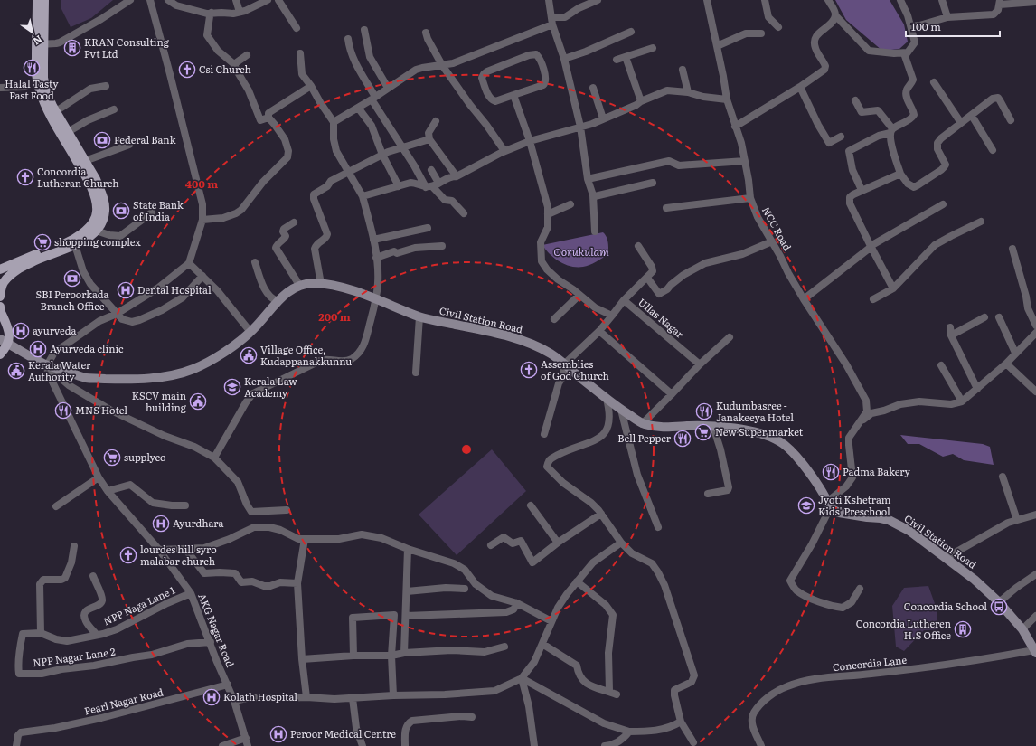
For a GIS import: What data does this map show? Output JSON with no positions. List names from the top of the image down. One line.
{"streets":{"main road":["Civil Station Road"],"street":["NCC Road","Ullas Nagar","NPP Naga Lane 1","AKG Nagar Road","NPP Nagar Lane 2","Concordia Lane","Pearl Nagar Road"]},"crossings":[["Ullas Nagar","Civil Station Road"],["Civil Station Road","AKG Nagar Road"],["Civil Station Road","Concordia Lane"],["NPP Naga Lane 1","AKG Nagar Road"],["NPP Naga Lane 1","NPP Nagar Lane 2"],["AKG Nagar Road","NPP Nagar Lane 2"],["AKG Nagar Road","Pearl Nagar Road"]],"water":["Oorukulam"],"places":{"building":["KRAN Consulting Pvt Ltd","Concordia Lutheren H.S Office"],"restaurant":["Halal Tasty Fast Food","MNS Hotel","Kudumbasree - Janakeeya Hotel","Bell Pepper","Padma Bakery"],"church":["Csi Church","Concordia Lutheran Church","Assemblies of God Church","lourdes hill syro malabar church"],"bank":["Federal Bank","State Bank of India","SBI Peroorkada Branch Office"],"supermarket":["shopping complex","New Super market","supplyco"],"hospital":["Dental Hospital","ayurveda","Ayurveda clinic","Ayurdhara","Kolath Hospital","Peroor Medical Centre"],"public building":["Village Office, Kudappanakkunnu","Kerala Water Authority","KSCV main building"],"school or university":["Kerala Law Academy","Jyoti Kshetram Kids' Preschool"],"bus stop":["Concordia School"]},"scale_bar":"100 m","north":"bottom right","rings":["400 m","200 m"]}
